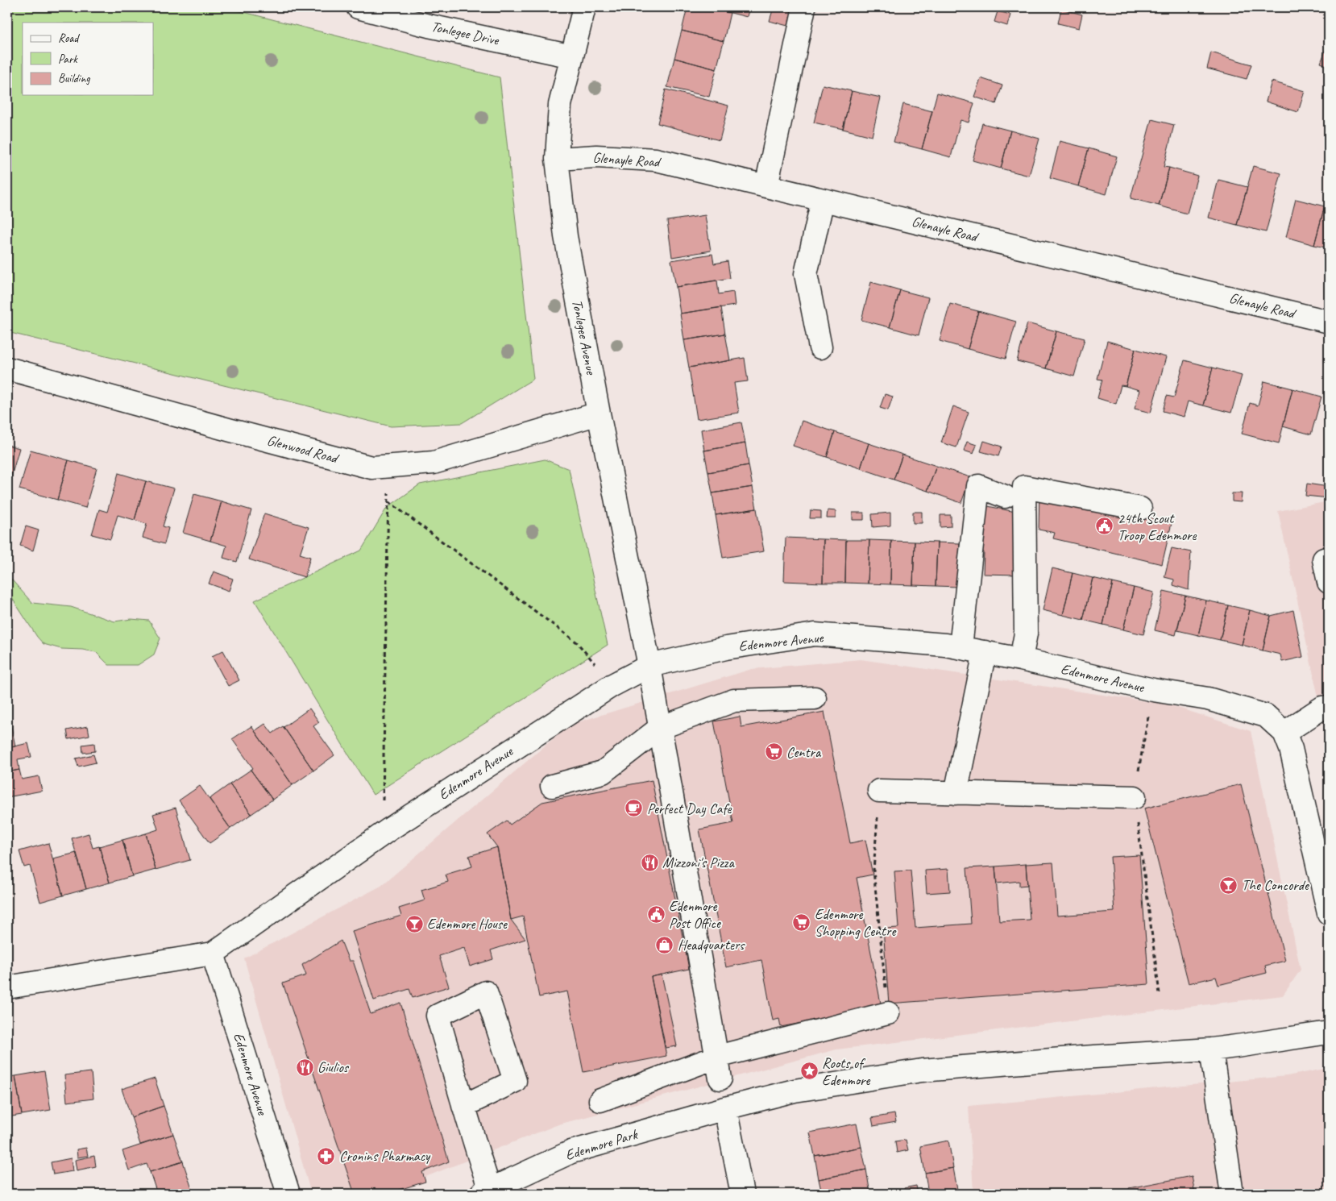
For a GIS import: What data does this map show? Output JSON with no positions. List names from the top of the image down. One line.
{"streets":{"street":["Tonlegee Drive","Glenayle Road","Tonlegee Avenue","Glenwood Road","Edenmore Avenue","Edenmore Park"]},"crossings":[["Tonlegee Drive","Tonlegee Avenue"],["Glenayle Road","Tonlegee Avenue"],["Tonlegee Avenue","Glenwood Road"],["Tonlegee Avenue","Edenmore Avenue"]],"places":{"public building":["24th Scout Troop Edenmore","Edenmore Post Office"],"supermarket":["Centra","Edenmore Shopping Centre"],"cafe":["Perfect Day Cafe"],"restaurant":["Mizzoni's Pizza","Giulios"],"bar":["The Concorde","Edenmore House"],"shop":["Headquarters"],"place":["Roots of Edenmore"],"pharmacy":["Cronins Pharmacy"]},"legend":["Road","Park","Building"]}
